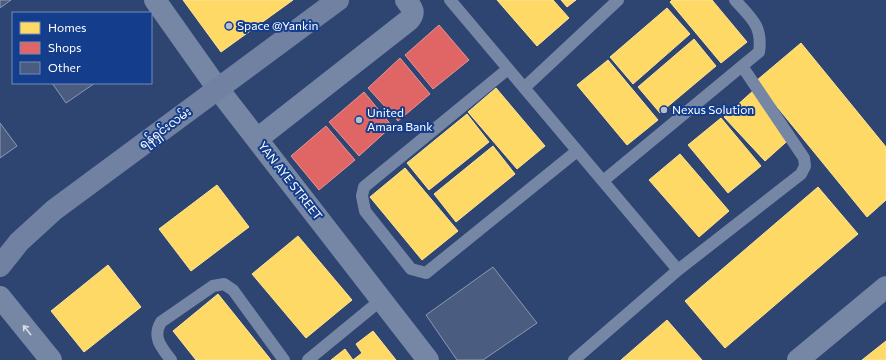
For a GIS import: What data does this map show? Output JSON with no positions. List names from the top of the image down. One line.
{"streets":{"main road":["ရန်ရှင်းလမ်း"],"street":["YAN AYE STREET"]},"crossings":[["ရန်ရှင်းလမ်း","YAN AYE STREET"]],"places":["Space @Yankin","Nexus Solution","United Amara Bank"],"legend":["Homes","Shops","Other"]}
